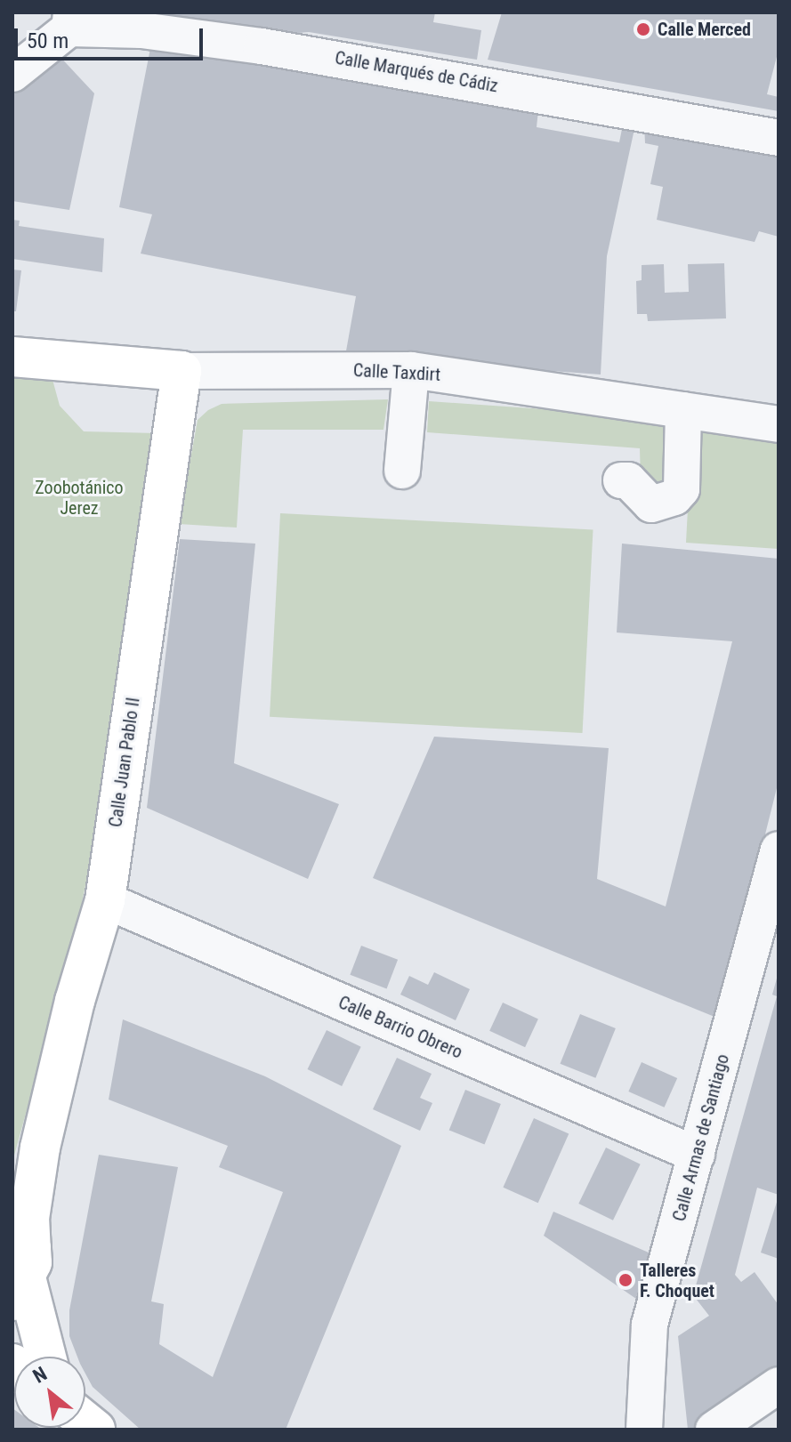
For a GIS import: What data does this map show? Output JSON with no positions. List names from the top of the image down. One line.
{"streets":{"main road":["Calle Taxdirt","Calle Juan Pablo II"],"street":["Calle Marqués de Cádiz","Calle Barrio Obrero","Calle Armas de Santiago"]},"crossings":[["Calle Taxdirt","Calle Juan Pablo II"],["Calle Juan Pablo II","Calle Barrio Obrero"],["Calle Barrio Obrero","Calle Armas de Santiago"]],"parks":["Zoobotánico Jerez"],"places":["Calle Merced","Talleres F. Choquet"],"scale_bar":"50 m","north":"top left"}
